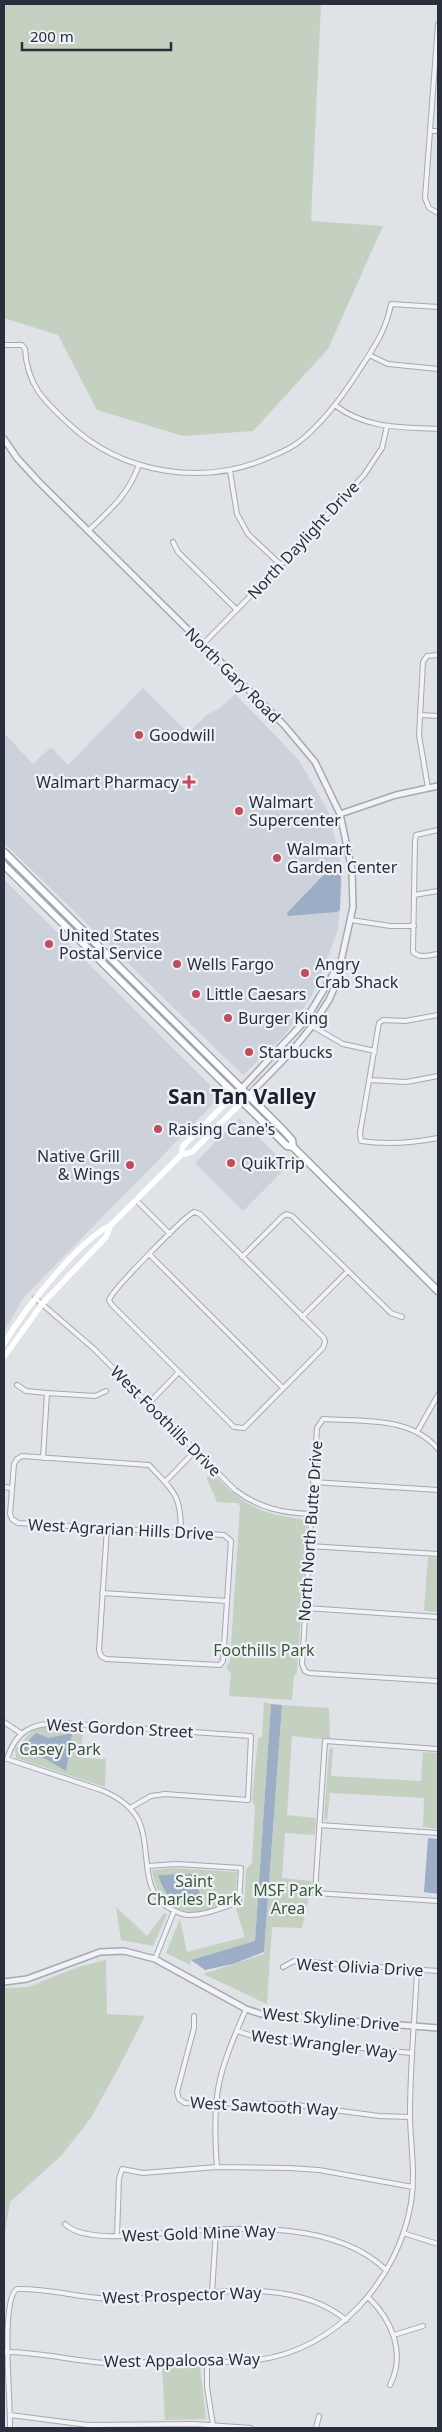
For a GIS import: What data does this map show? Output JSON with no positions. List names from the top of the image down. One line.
{"streets":{"main road":["North Gary Road"],"street":["North Daylight Drive","West Foothills Drive","West Agrarian Hills Drive","North North Butte Drive","West Gordon Street","West Olivia Drive","West Skyline Drive","West Wrangler Way","West Sawtooth Way","West Gold Mine Way","West Prospector Way","West Appaloosa Way"]},"crossings":[["North Daylight Drive","North Gary Road"],["North Gary Road","West Foothills Drive"],["West Foothills Drive","North North Butte Drive"],["West Olivia Drive","West Appaloosa Way"],["West Skyline Drive","West Appaloosa Way"],["West Wrangler Way","West Appaloosa Way"],["West Sawtooth Way","West Appaloosa Way"],["West Gold Mine Way","West Appaloosa Way"],["West Prospector Way","West Appaloosa Way"]],"districts":["San Tan Valley"],"parks":["Foothills Park","Casey Park","Saint Charles Park","MSF Park Area"],"places":{"other":["Goodwill","Walmart Supercenter","Walmart Garden Center","United States Postal Service","Wells Fargo","Angry Crab Shack","Little Caesars","Burger King","Starbucks","Raising Cane's","QuikTrip","Native Grill & Wings"],"health":["Walmart Pharmacy"]},"scale_bar":"200 m"}
